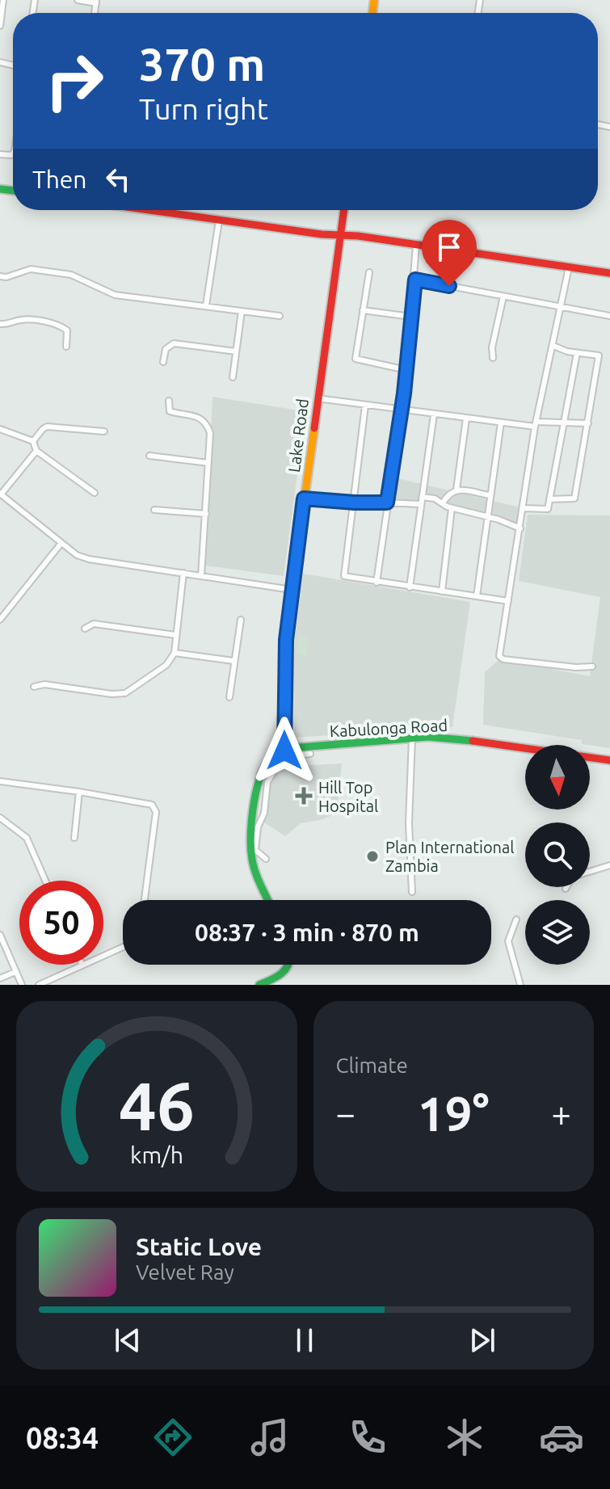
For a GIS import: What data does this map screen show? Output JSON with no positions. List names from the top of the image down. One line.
{"streets":{"main road":["Lake Road","Kabulonga Road"]},"crossings":[["Lake Road","Kabulonga Road"]],"places":{"health":["Hill Top Hospital"],"other":["Plan International Zambia"]},"north":"bottom","page":{"turn":["370 m","Turn right"],"then":"Then","limit":"50","trip":"08:37 · 3 min · 870 m","tile":"Climate","heat":["−","19°","+"],"song":["Static Love","Velvet Ray"],"tabs":"08:34","gauge":["46","km/h"]}}
